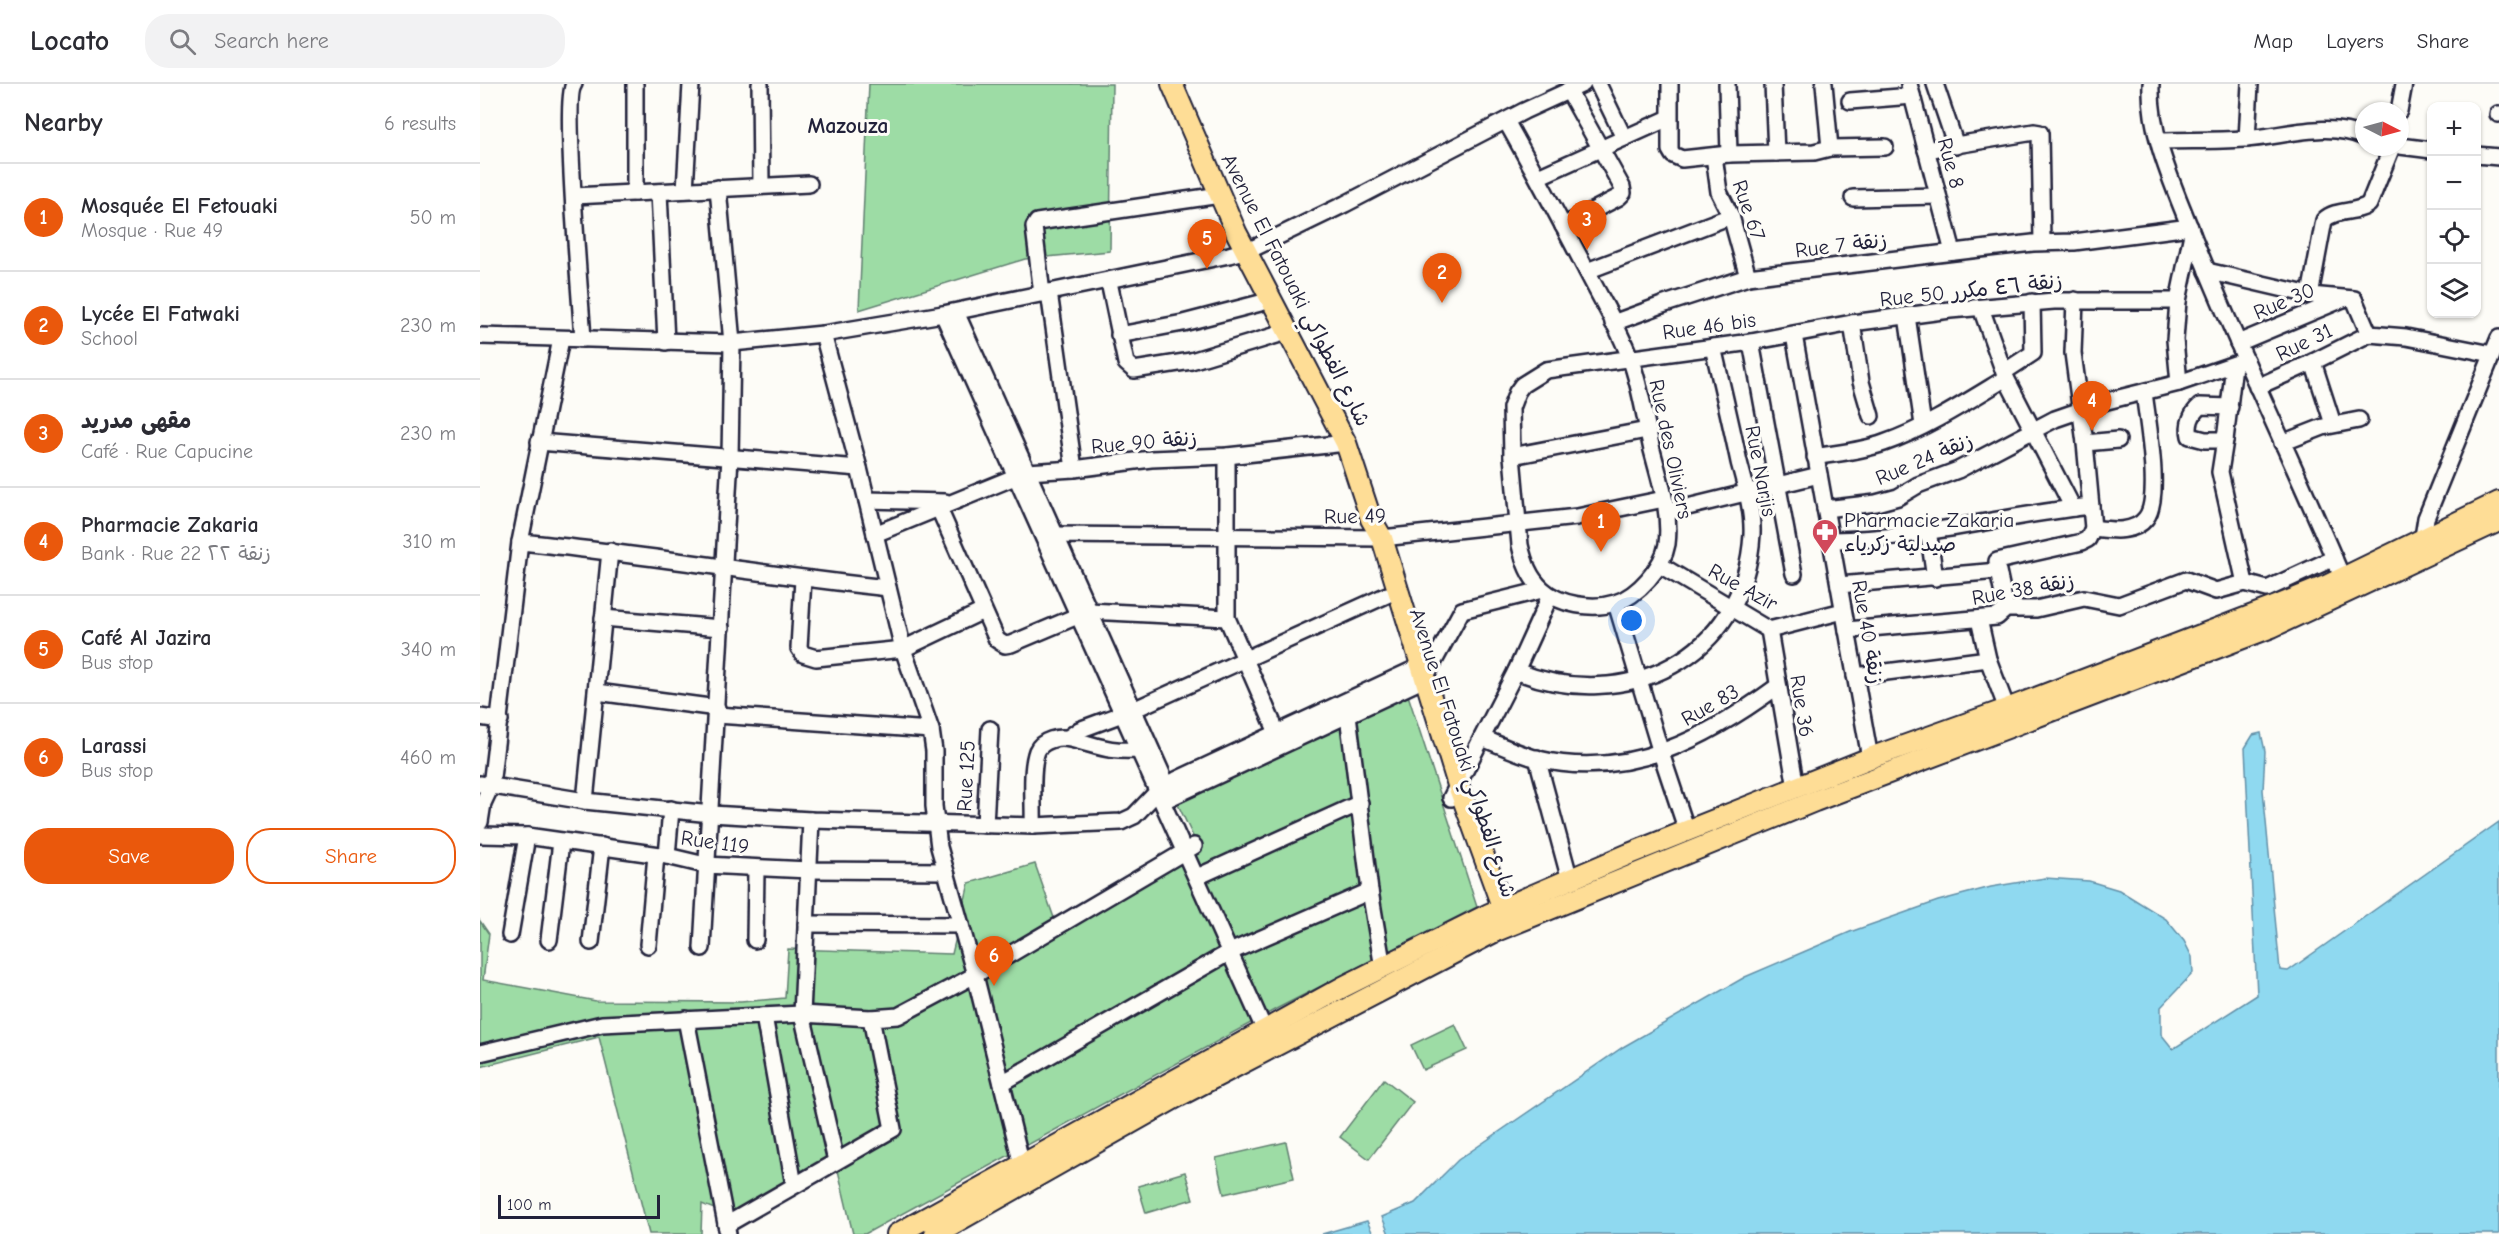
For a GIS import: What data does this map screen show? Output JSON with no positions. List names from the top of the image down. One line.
{"streets":{"main road":["Avenue El Fatouaki شارع الفطواكي"],"street":["Rue 8","Rue 67","Rue 7 زنقة","Rue 50 زنقة ٤٦ مكرر","Rue 30","Rue 46 bis","Rue 31","Rue 90 زنقة","Rue des Oliviers","Rue 24 زنقة","Rue Narjis","Rue 49","Rue Azir","Rue 38 زنقة","Rue 40 زنقة","Rue 83","Rue 36","Rue 125","Rue 119"]},"crossings":[["Rue 8","Rue 7 زنقة"],["Rue 67","Rue 7 زنقة"],["Avenue El Fatouaki شارع الفطواكي","Rue 90 زنقة"],["Avenue El Fatouaki شارع الفطواكي","Rue 49"],["Rue 50 زنقة ٤٦ مكرر","Rue 46 bis"],["Rue 50 زنقة ٤٦ مكرر","Rue 40 زنقة"],["Rue 46 bis","Rue des Oliviers"],["Rue 46 bis","Rue Narjis"],["Rue 46 bis","Rue 40 زنقة"],["Rue des Oliviers","Rue 49"],["Rue des Oliviers","Rue Azir"],["Rue 24 زنقة","Rue 40 زنقة"],["Rue Narjis","Rue 49"],["Rue Narjis","Rue Azir"],["Rue 49","Rue 40 زنقة"],["Rue Azir","Rue 40 زنقة"],["Rue Azir","Rue 36"],["Rue 38 زنقة","Rue 40 زنقة"],["Rue 83","Rue 36"]],"districts":["Mazouza"],"places":{"pharmacy":["Pharmacie Zakaria صيدلية زكرياء"]},"scale_bar":"100 m","north":"right","page":{"header":"Locato","search":"Search here","nav":["Map","Layers","Share"],"heading":["Nearby","6 results"],"map_buttons":["+","−"],"list":[{"mark":"1","name":"Mosquée El Fetouaki","note":"Mosque · Rue 49","value":"50 m"},{"mark":"2","name":"Lycée El Fatwaki","note":"School","value":"230 m"},{"mark":"3","name":"مقهى مدريد","note":"Café · Rue Capucine","value":"230 m"},{"mark":"4","name":"Pharmacie Zakaria","note":"Bank · Rue 22 زنقة ٢٢","value":"310 m"},{"mark":"5","name":"Café Al Jazira","note":"Bus stop","value":"340 m"},{"mark":"6","name":"Larassi","note":"Bus stop","value":"460 m"}],"pins":["3","5","2","4","1","6"],"buttons":["Save","Share"],"scale":"100 m"}}
